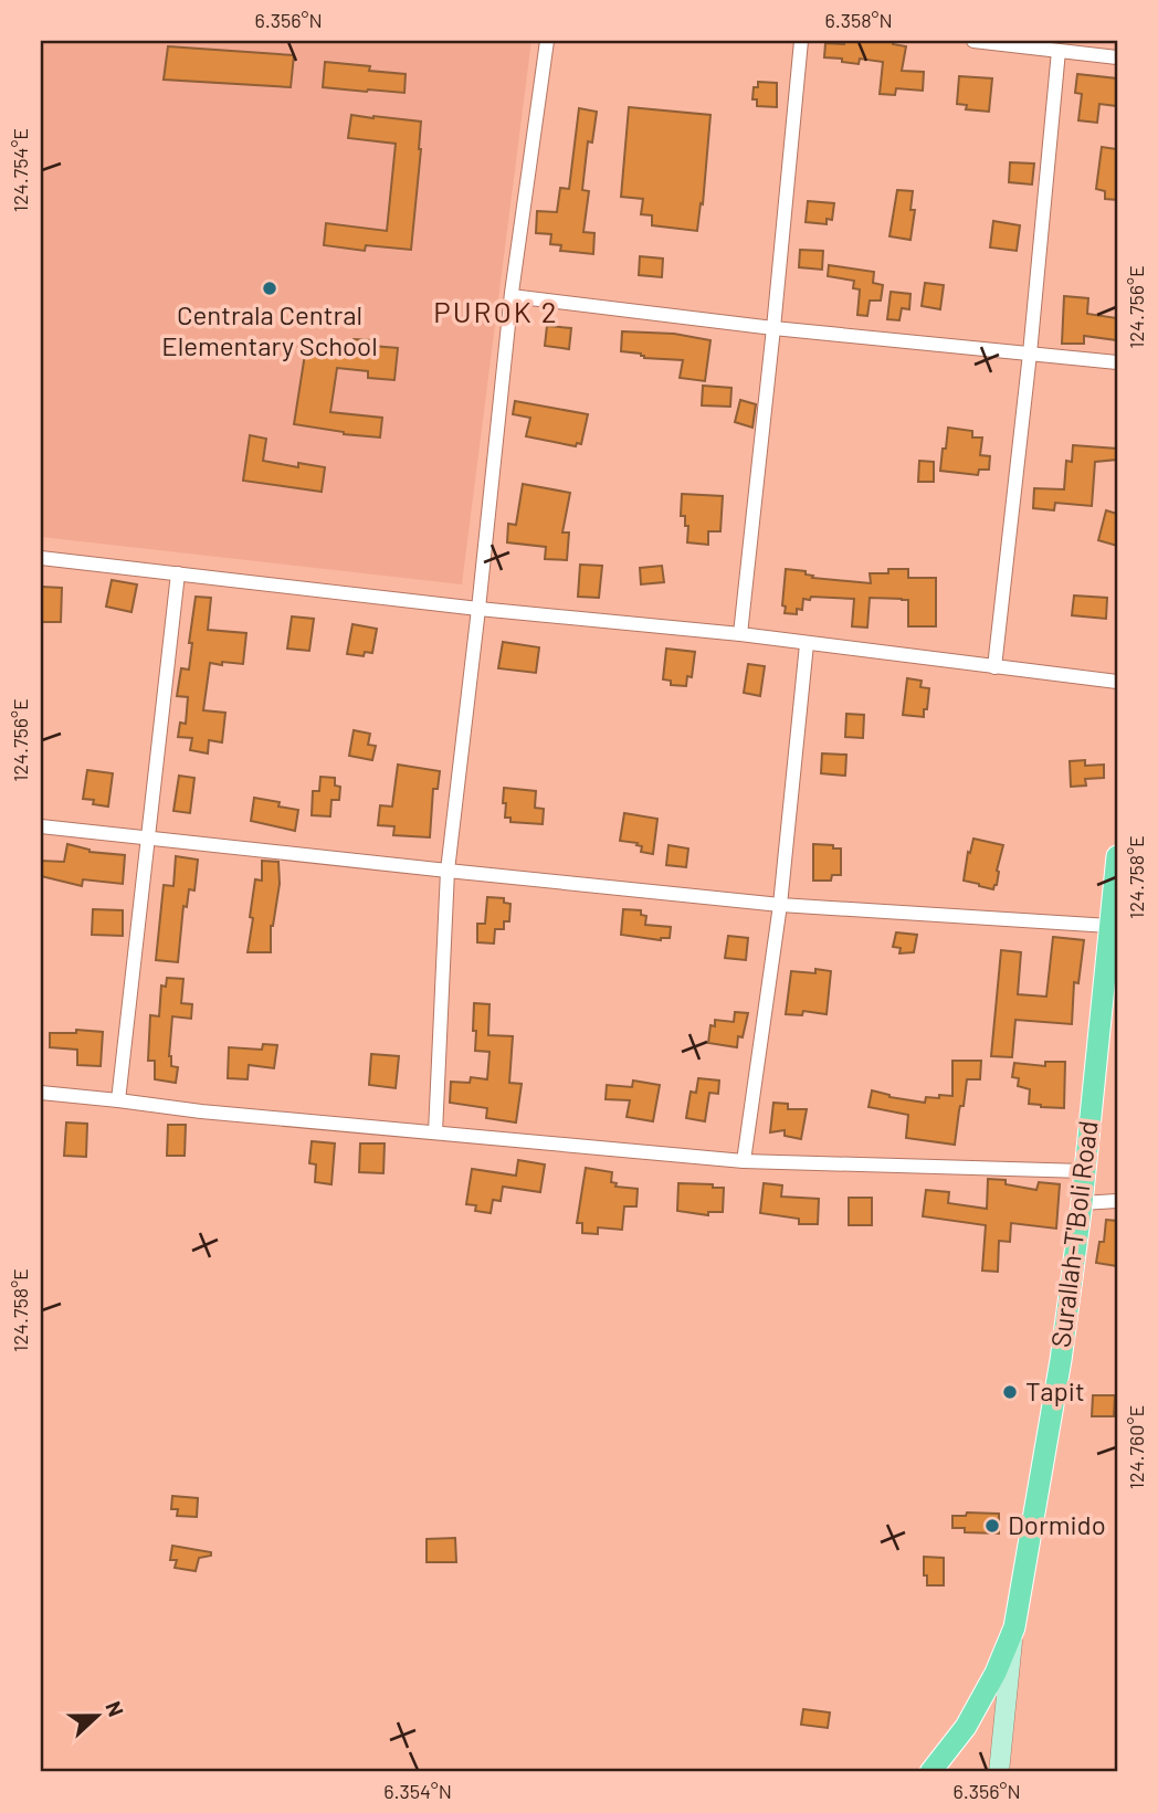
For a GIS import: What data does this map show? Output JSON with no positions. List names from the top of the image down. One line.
{"streets":{"main road":["Surallah-T'Boli Road"]},"districts":["PUROK 2"],"places":["Centrala Central Elementary School","Tapit","Dormido"],"north":"right","coordinates":["6.356°N","6.358°N","124.754°E","124.756°E","124.758°E","124.760°E","6.354°N"]}
